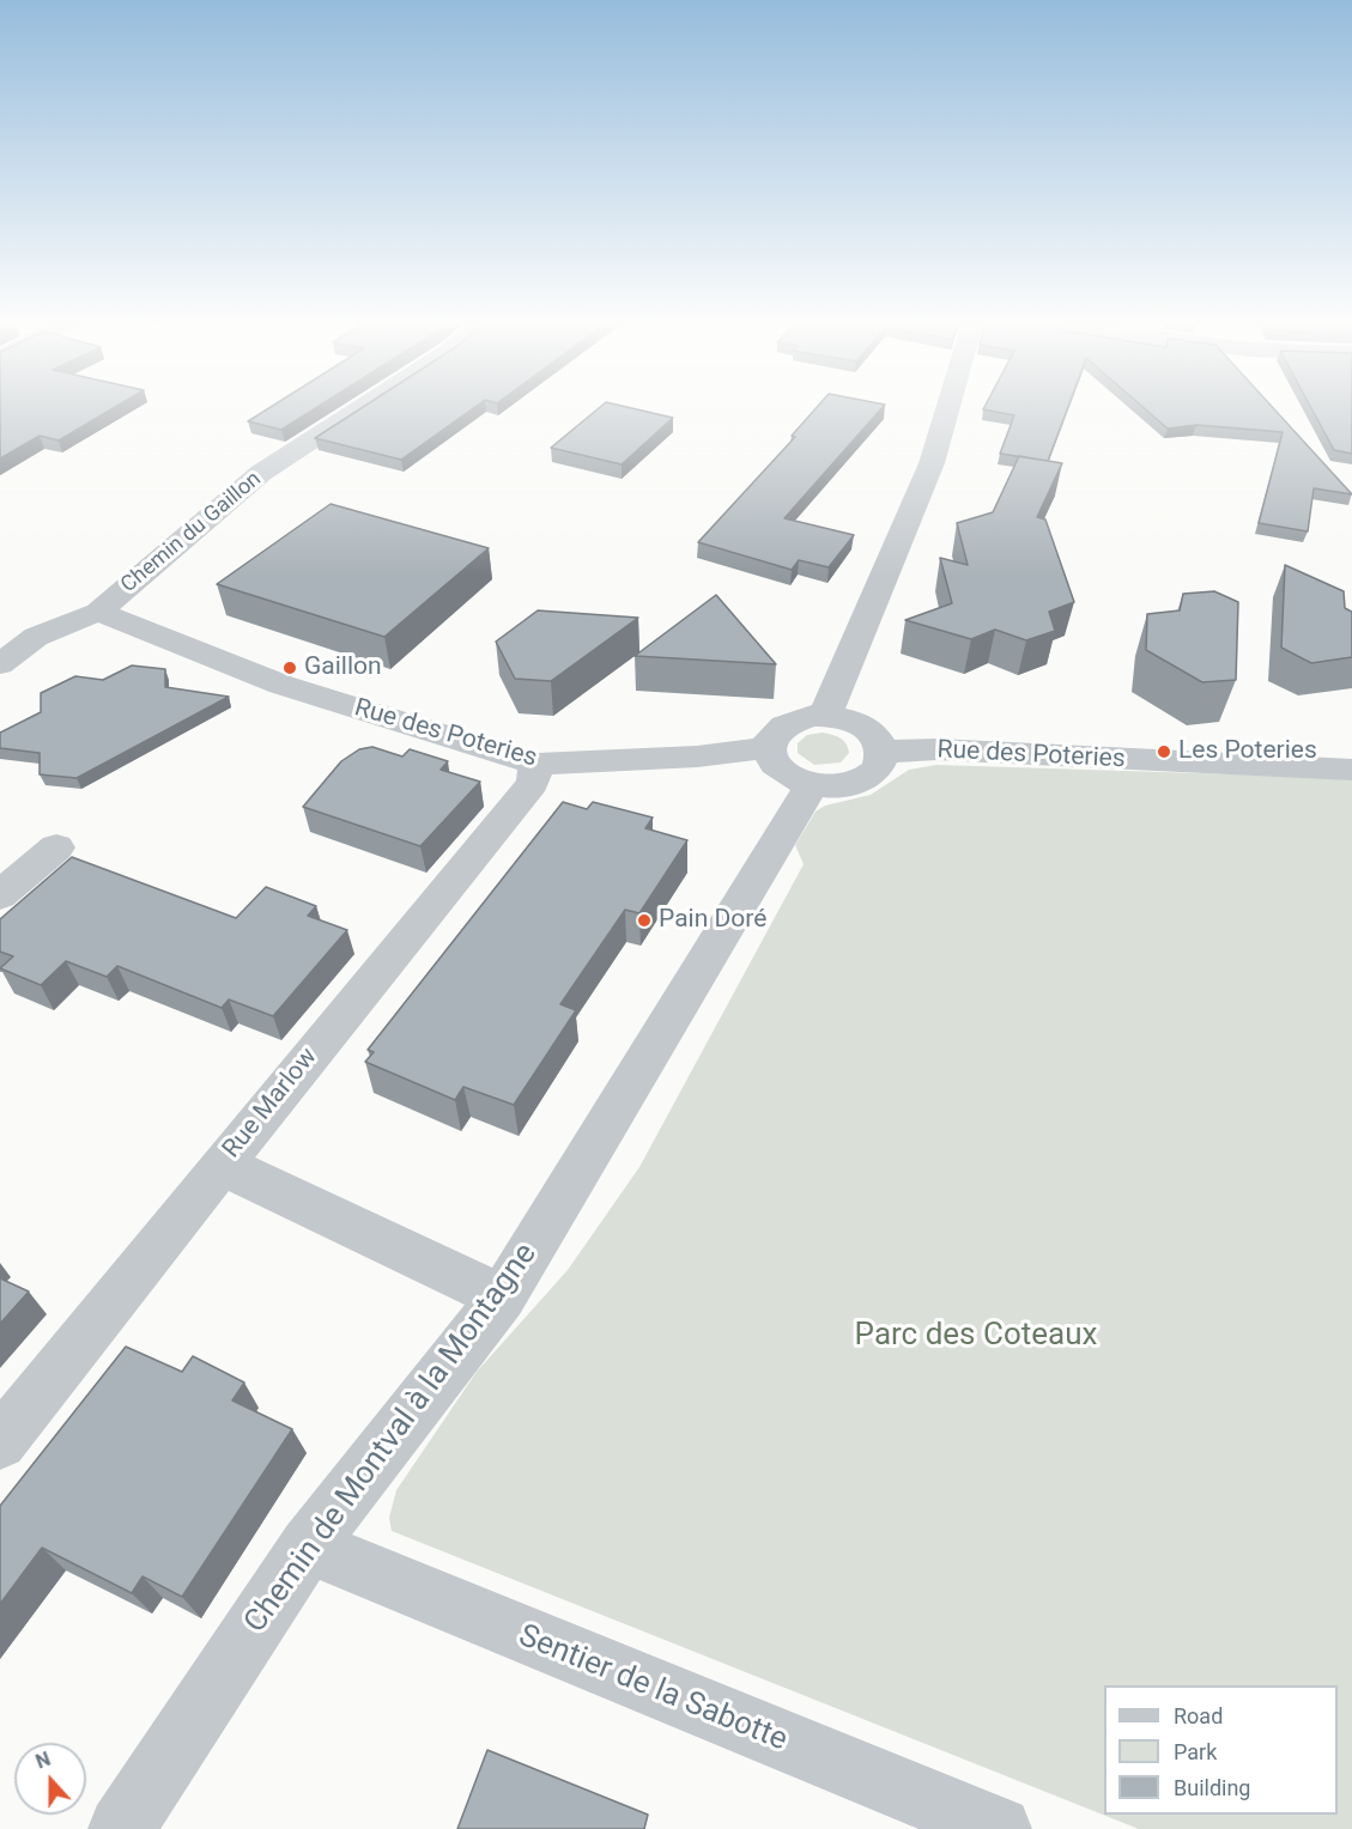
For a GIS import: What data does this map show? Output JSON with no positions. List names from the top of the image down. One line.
{"streets":{"street":["Chemin du Gaillon","Rue des Poteries","Rue Marlow","Chemin de Montval à la Montagne","Sentier de la Sabotte"]},"crossings":[["Chemin du Gaillon","Rue des Poteries"],["Rue des Poteries","Rue Marlow"],["Rue des Poteries","Chemin de Montval à la Montagne"],["Chemin de Montval à la Montagne","Sentier de la Sabotte"]],"parks":["Parc des Coteaux"],"places":["Gaillon","Les Poteries","Pain Doré"],"legend":["Road","Park","Building"],"north":"top"}
